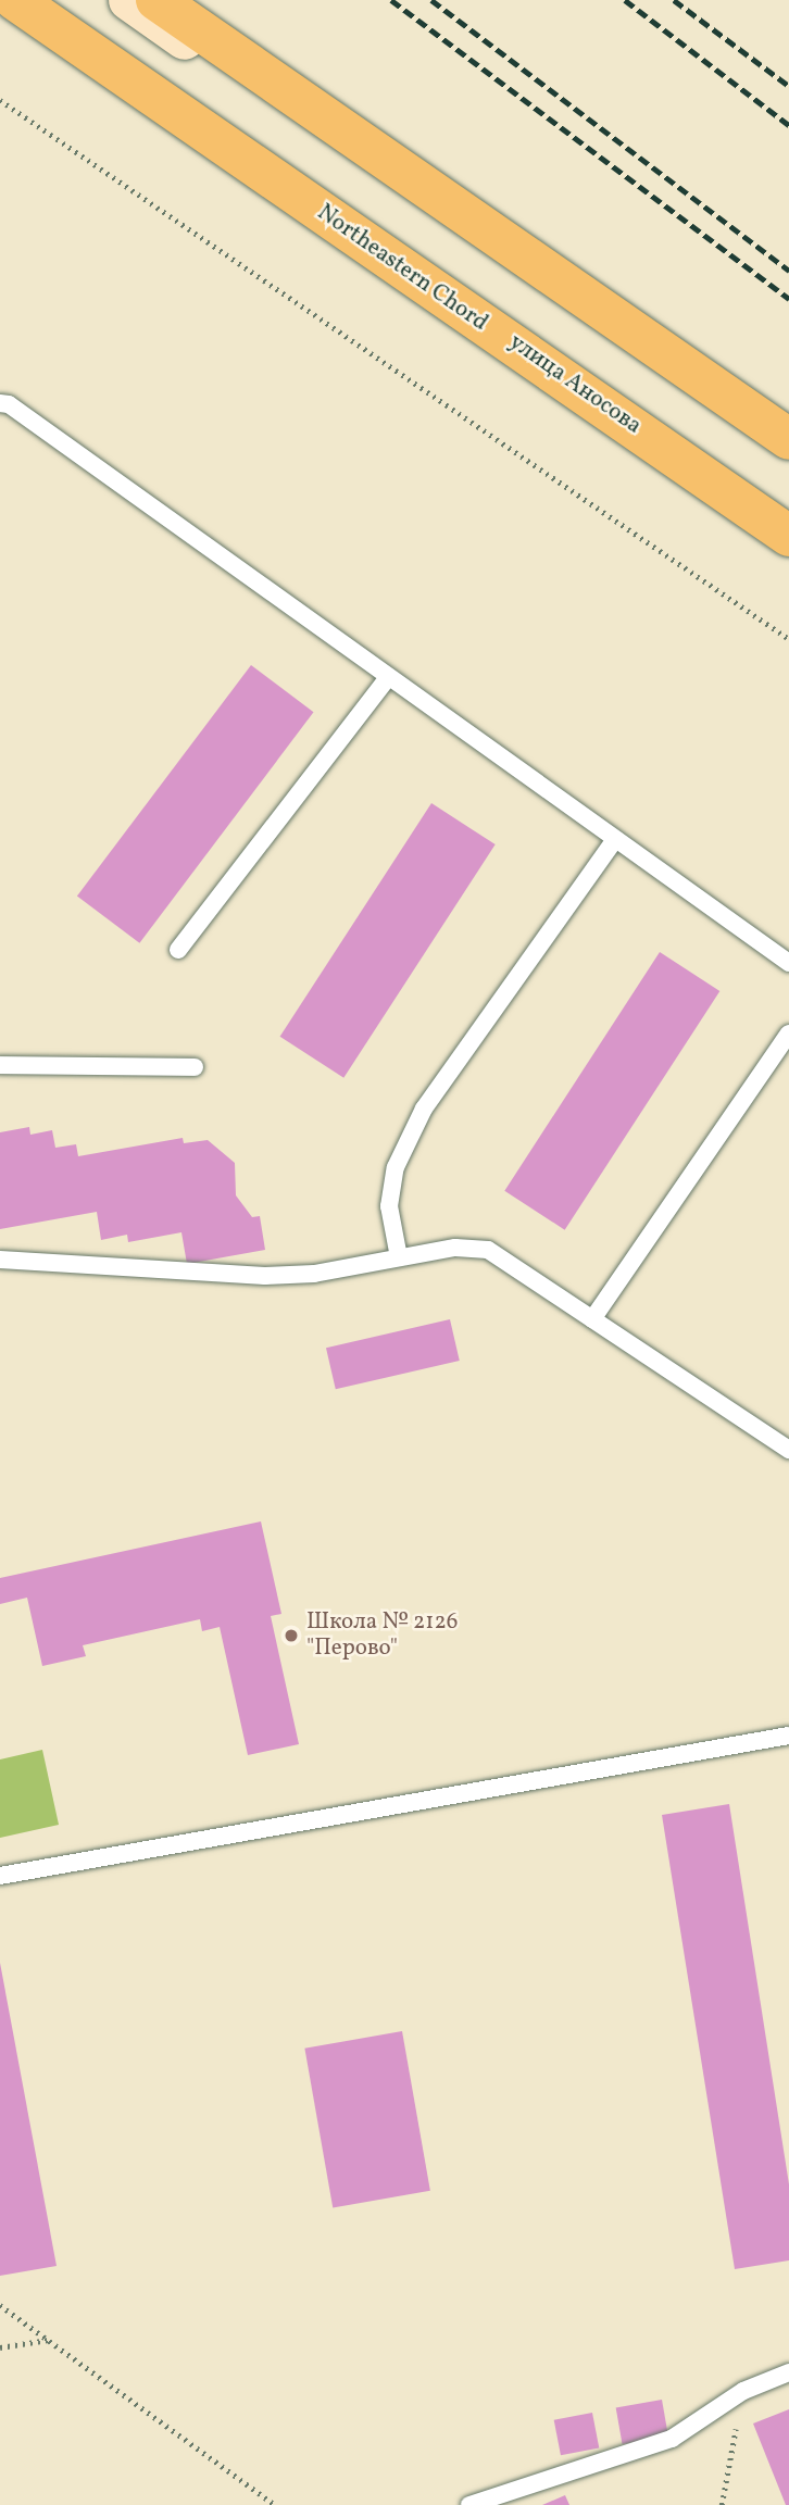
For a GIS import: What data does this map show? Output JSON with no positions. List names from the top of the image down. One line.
{"streets":{"main road":["Northeastern Chord"],"street":["улица Аносова"]},"crossings":[["Northeastern Chord","улица Аносова"]],"places":["Школа № 2126 \"Перово\""]}
